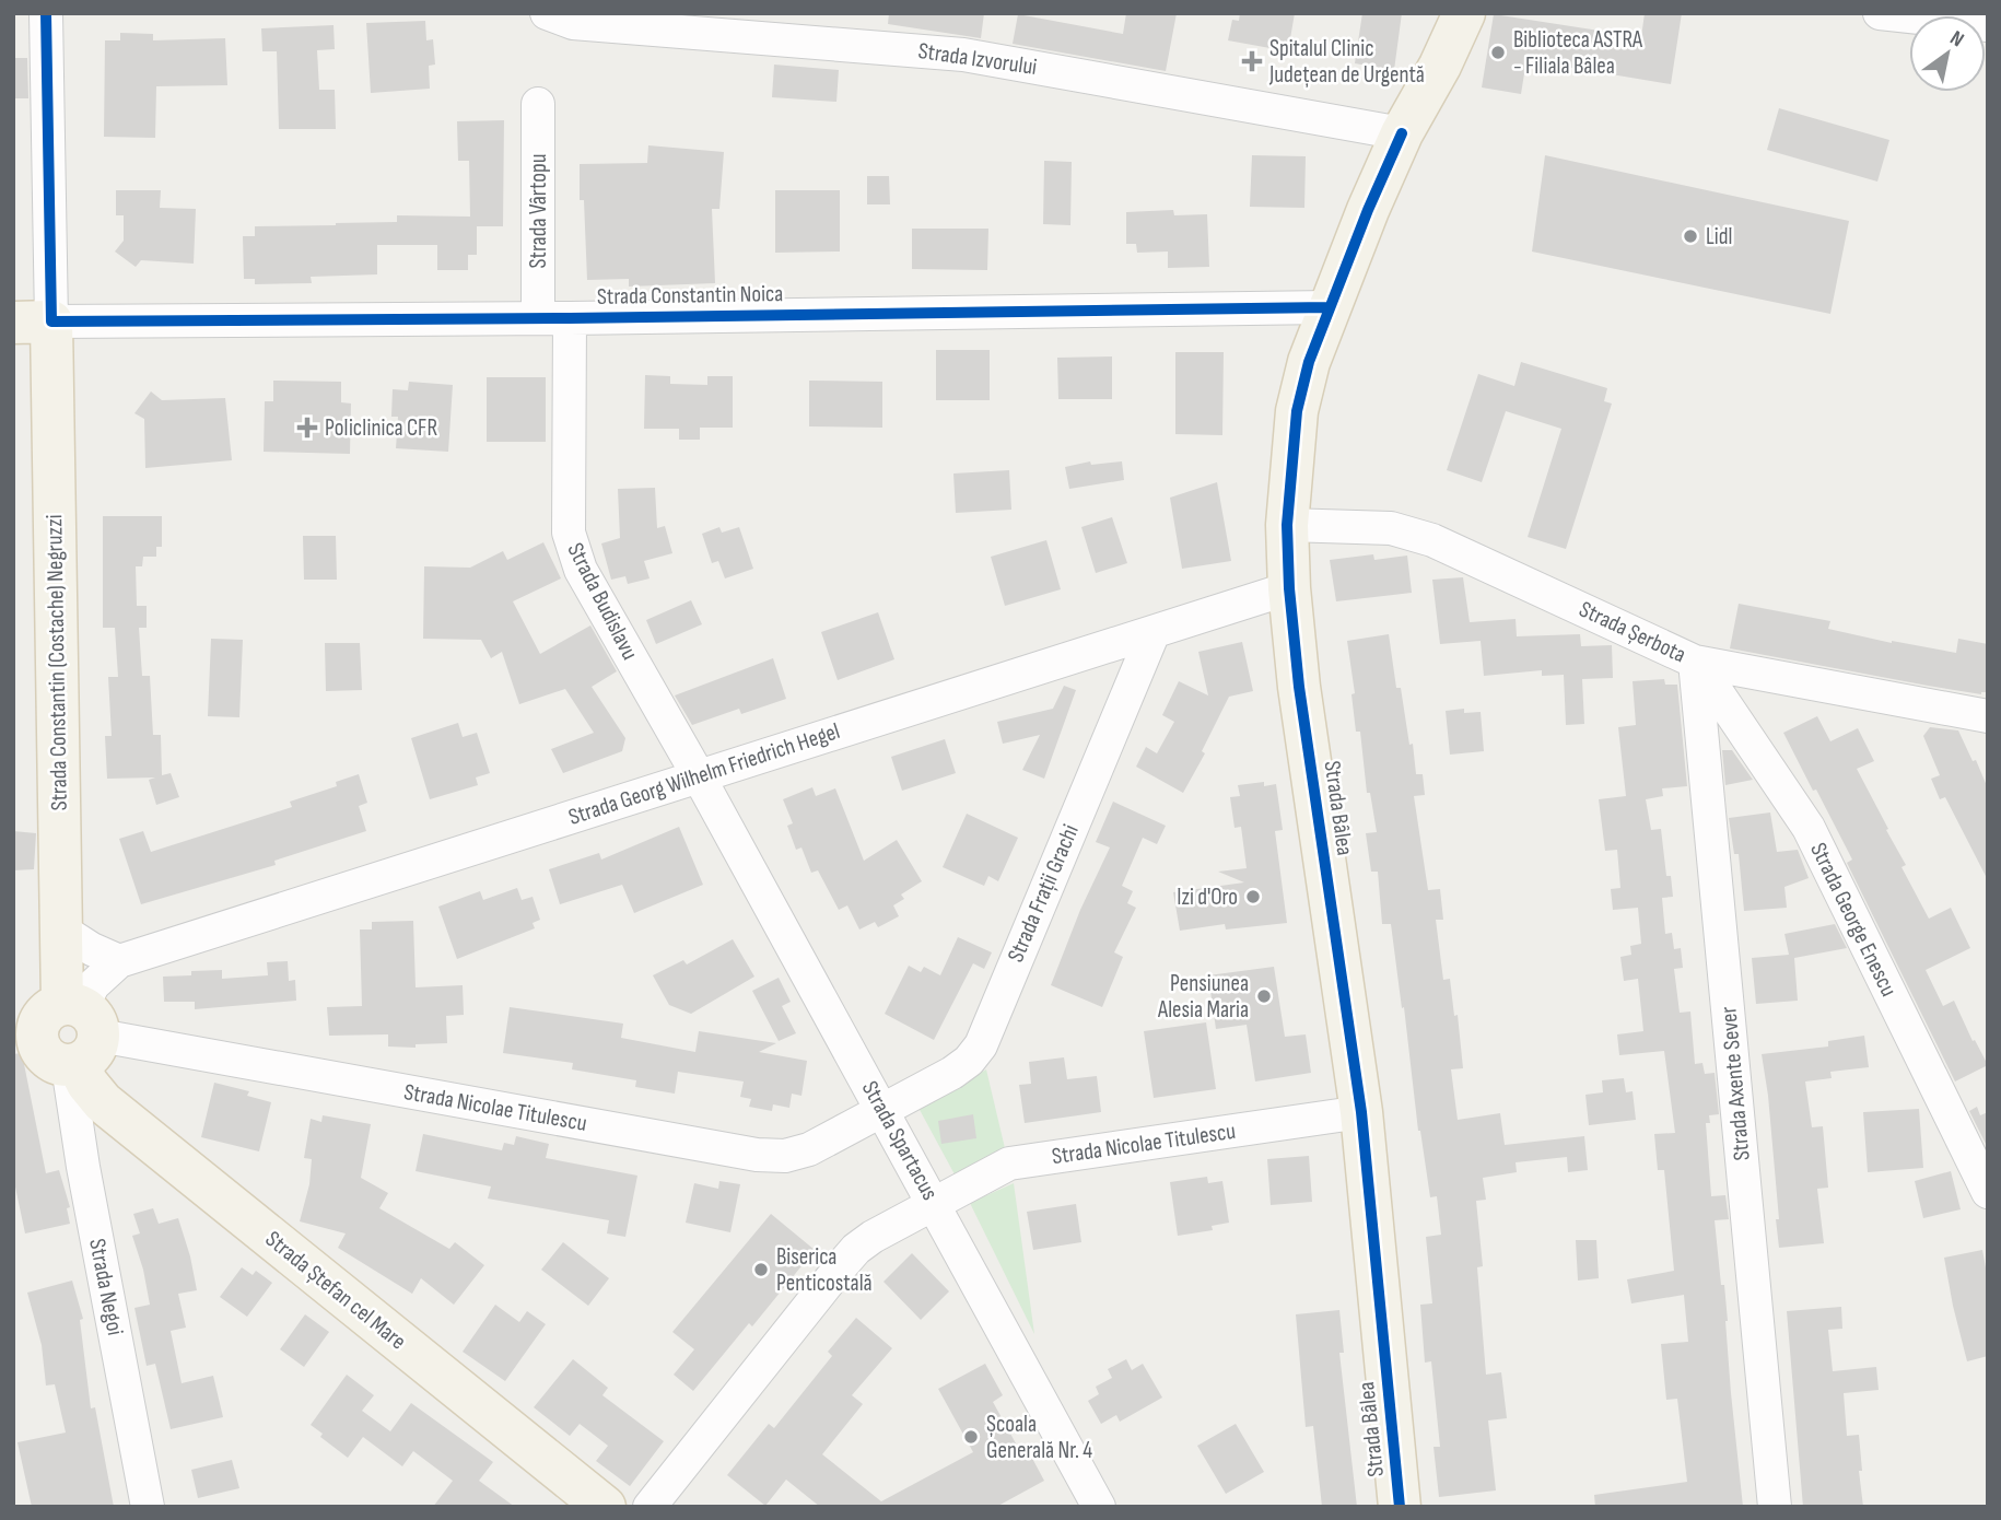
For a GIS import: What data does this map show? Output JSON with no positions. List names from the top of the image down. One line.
{"streets":{"main road":["Strada Constantin (Costache) Negruzzi","Strada Bâlea","Strada Ștefan cel Mare"],"street":["Strada Izvorului","Strada Vârtopu","Strada Constantin Noica","Strada Budislavu","Strada Șerbota","Strada Georg Wilhelm Friedrich Hegel","Strada Frații Grachi","Strada George Enescu","Strada Axente Sever","Strada Nicolae Titulescu","Strada Spartacus","Strada Negoi"]},"crossings":[["Strada Izvorului","Strada Bâlea"],["Strada Vârtopu","Strada Constantin Noica"],["Strada Constantin Noica","Strada Budislavu"],["Strada Constantin Noica","Strada Constantin (Costache) Negruzzi"],["Strada Constantin Noica","Strada Bâlea"],["Strada Budislavu","Strada Georg Wilhelm Friedrich Hegel"],["Strada Budislavu","Strada Spartacus"],["Strada Șerbota","Strada Bâlea"],["Strada Șerbota","Strada George Enescu"],["Strada Șerbota","Strada Axente Sever"],["Strada Constantin (Costache) Negruzzi","Strada Georg Wilhelm Friedrich Hegel"],["Strada Constantin (Costache) Negruzzi","Strada Nicolae Titulescu"],["Strada Constantin (Costache) Negruzzi","Strada Negoi"],["Strada Constantin (Costache) Negruzzi","Strada Ștefan cel Mare"],["Strada Georg Wilhelm Friedrich Hegel","Strada Bâlea"],["Strada Georg Wilhelm Friedrich Hegel","Strada Frații Grachi"],["Strada Georg Wilhelm Friedrich Hegel","Strada Nicolae Titulescu"],["Strada Georg Wilhelm Friedrich Hegel","Strada Spartacus"],["Strada Georg Wilhelm Friedrich Hegel","Strada Negoi"],["Strada Georg Wilhelm Friedrich Hegel","Strada Ștefan cel Mare"],["Strada Bâlea","Strada Nicolae Titulescu"],["Strada Frații Grachi","Strada Nicolae Titulescu"],["Strada Frații Grachi","Strada Spartacus"],["Strada George Enescu","Strada Axente Sever"],["Strada Nicolae Titulescu","Strada Spartacus"],["Strada Nicolae Titulescu","Strada Negoi"],["Strada Nicolae Titulescu","Strada Ștefan cel Mare"],["Strada Negoi","Strada Ștefan cel Mare"]],"places":{"other":["Biblioteca ASTRA - Filiala Bâlea","Lidl","Izi d'Oro","Pensiunea Alesia Maria","Biserica Penticostală","Școala Generală Nr. 4"],"health":["Spitalul Clinic Județean de Urgentă","Policlinica CFR"]},"north":"top right"}
